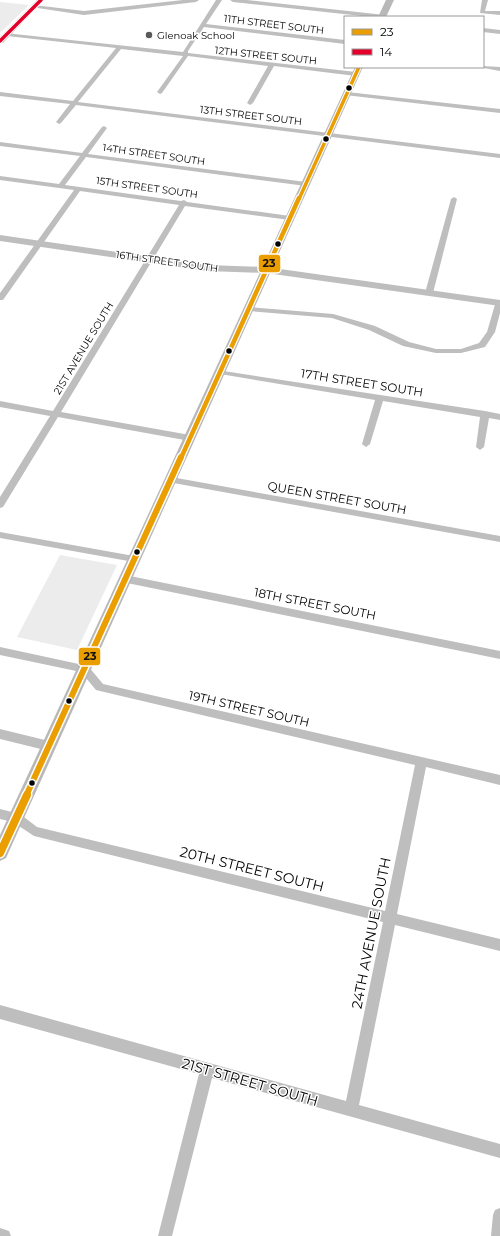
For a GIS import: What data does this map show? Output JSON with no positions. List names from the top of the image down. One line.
{"streets":{"street":["11TH STREET SOUTH","12TH STREET SOUTH","13TH STREET SOUTH","14TH STREET SOUTH","15TH STREET SOUTH","16TH STREET SOUTH","21ST AVENUE SOUTH","17TH STREET SOUTH","QUEEN STREET SOUTH","18TH STREET SOUTH","19TH STREET SOUTH","20TH STREET SOUTH","24TH AVENUE SOUTH","21ST STREET SOUTH"]},"crossings":[["15TH STREET SOUTH","21ST AVENUE SOUTH"],["16TH STREET SOUTH","21ST AVENUE SOUTH"],["19TH STREET SOUTH","24TH AVENUE SOUTH"],["20TH STREET SOUTH","24TH AVENUE SOUTH"],["24TH AVENUE SOUTH","21ST STREET SOUTH"]],"places":["Glenoak School"],"lines":["transit line 14","transit line 23"],"legend":["23","14"]}
